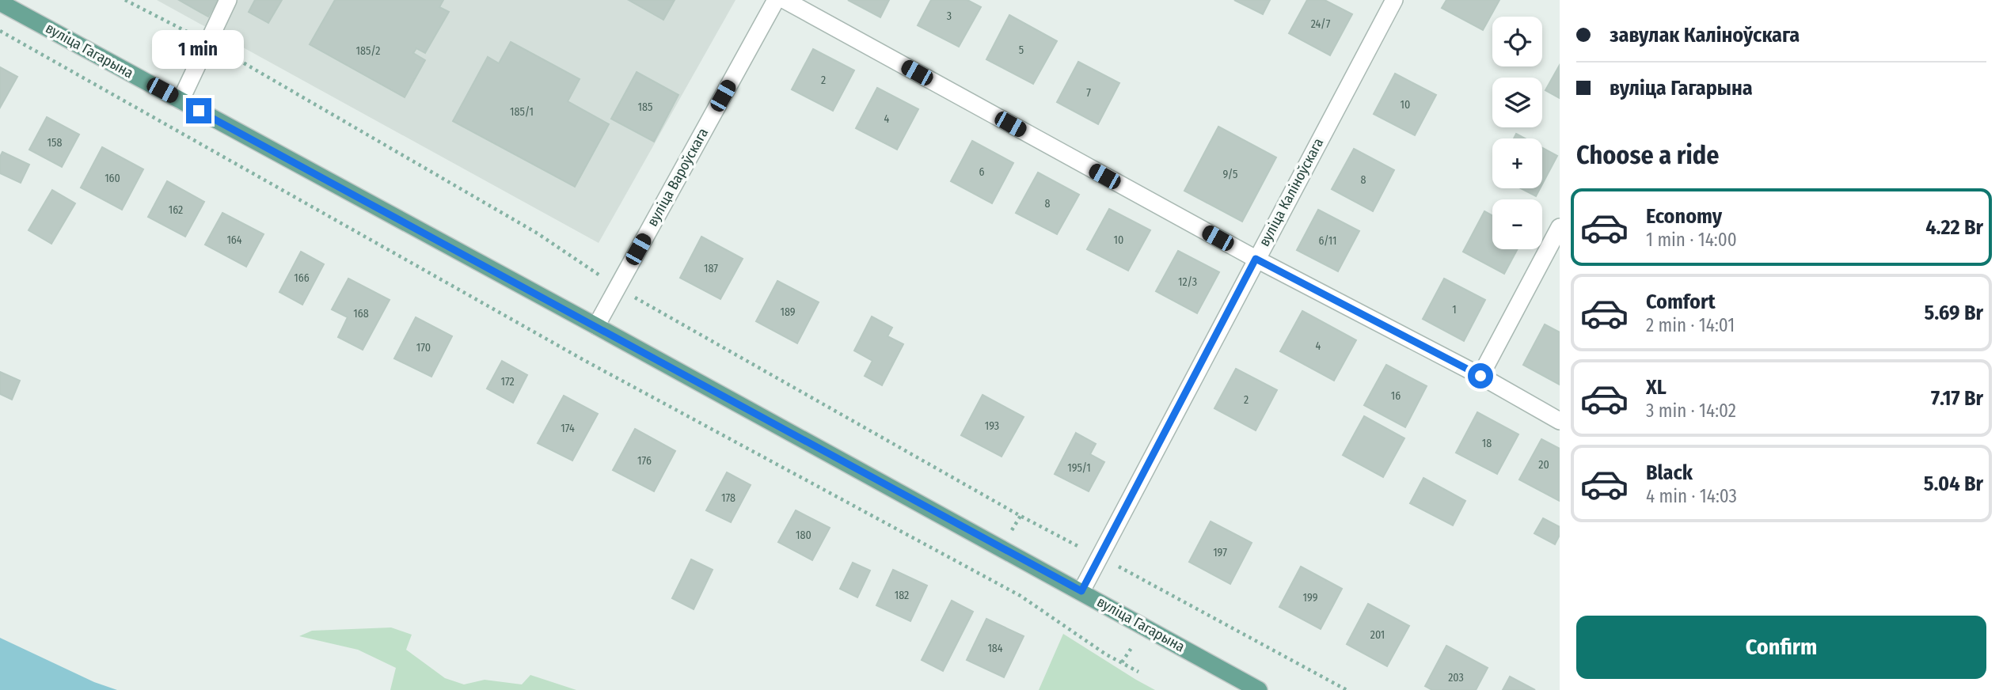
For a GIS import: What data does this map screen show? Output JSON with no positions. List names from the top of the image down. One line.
{"streets":{"main road":["вуліца Гагарына"],"street":["вуліца Вароўскага","вуліца Каліноўскага"]},"crossings":[["вуліца Гагарына","вуліца Вароўскага"],["вуліца Гагарына","вуліца Каліноўскага"]],"house_numbers":["3","24/7","5","185/2","2","7","10","185","185/1","4","158","6","9/5","160","8","8","162","164","10","6/11","187","166","12/3","1","189","168","4","170","172","16","2","193","174","18","176","20","195/1","178","180","197","182","199","201","184","203"],"page":{"banner":["завулак Каліноўскага","вуліца Гагарына"],"map_buttons":["+","−"],"bubble":"1 min","heading":"Choose a ride","list":[{"name":"Economy","note":"1 min · 14:00","value":"4.22 Br"},{"name":"Comfort","note":"2 min · 14:01","value":"5.69 Br"},{"name":"XL","note":"3 min · 14:02","value":"7.17 Br"},{"name":"Black","note":"4 min · 14:03","value":"5.04 Br"}],"buttons":"Confirm"}}
